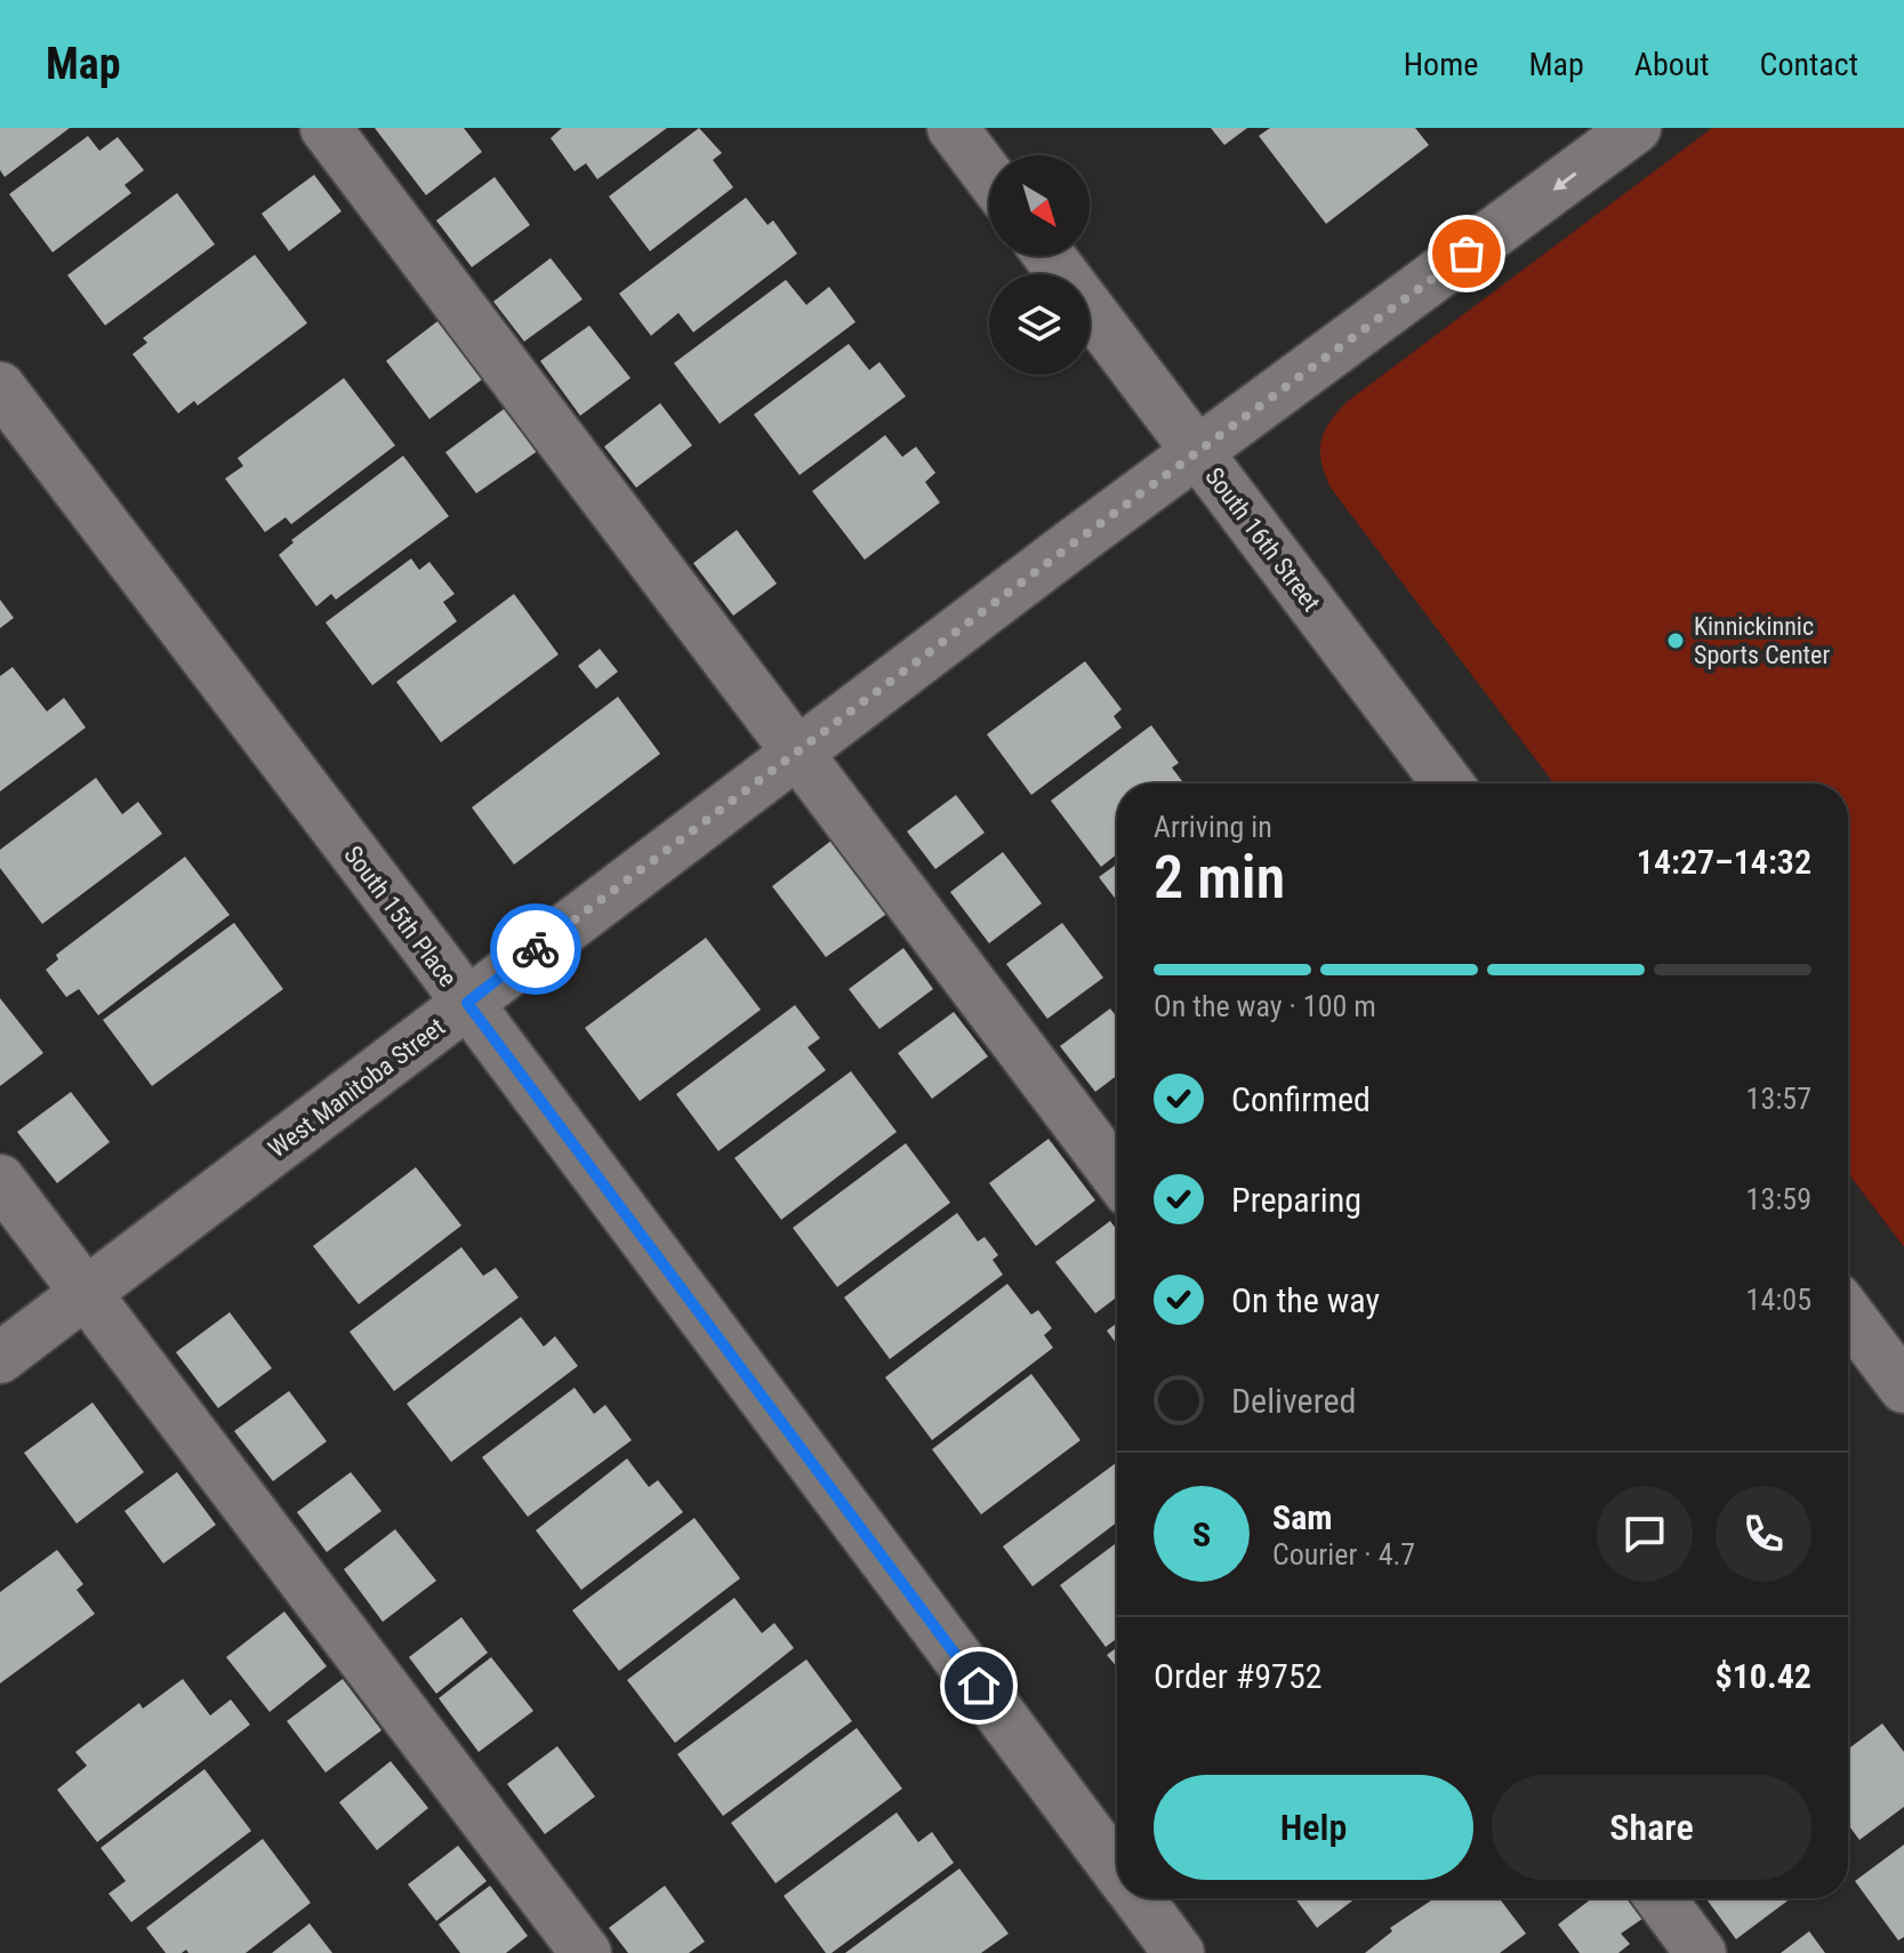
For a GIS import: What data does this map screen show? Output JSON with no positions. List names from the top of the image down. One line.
{"streets":{"street":["South 16th Street","South 15th Place","West Manitoba Street"]},"crossings":[["South 16th Street","West Manitoba Street"],["South 15th Place","West Manitoba Street"]],"places":["Kinnickinnic Sports Center"],"north":"bottom right","page":{"header":"Map","nav":["Home","Map","About","Contact"],"heading":["2 min","Arriving in","14:27–14:32"],"panel":["Sam","Courier · 4.7","Order #9752","$10.42"],"bar":"On the way · 100 m","list":[["Confirmed","13:57"],["Preparing","13:59"],["On the way","14:05"],"Delivered"],"round":"S","buttons":["Help","Share"]}}
